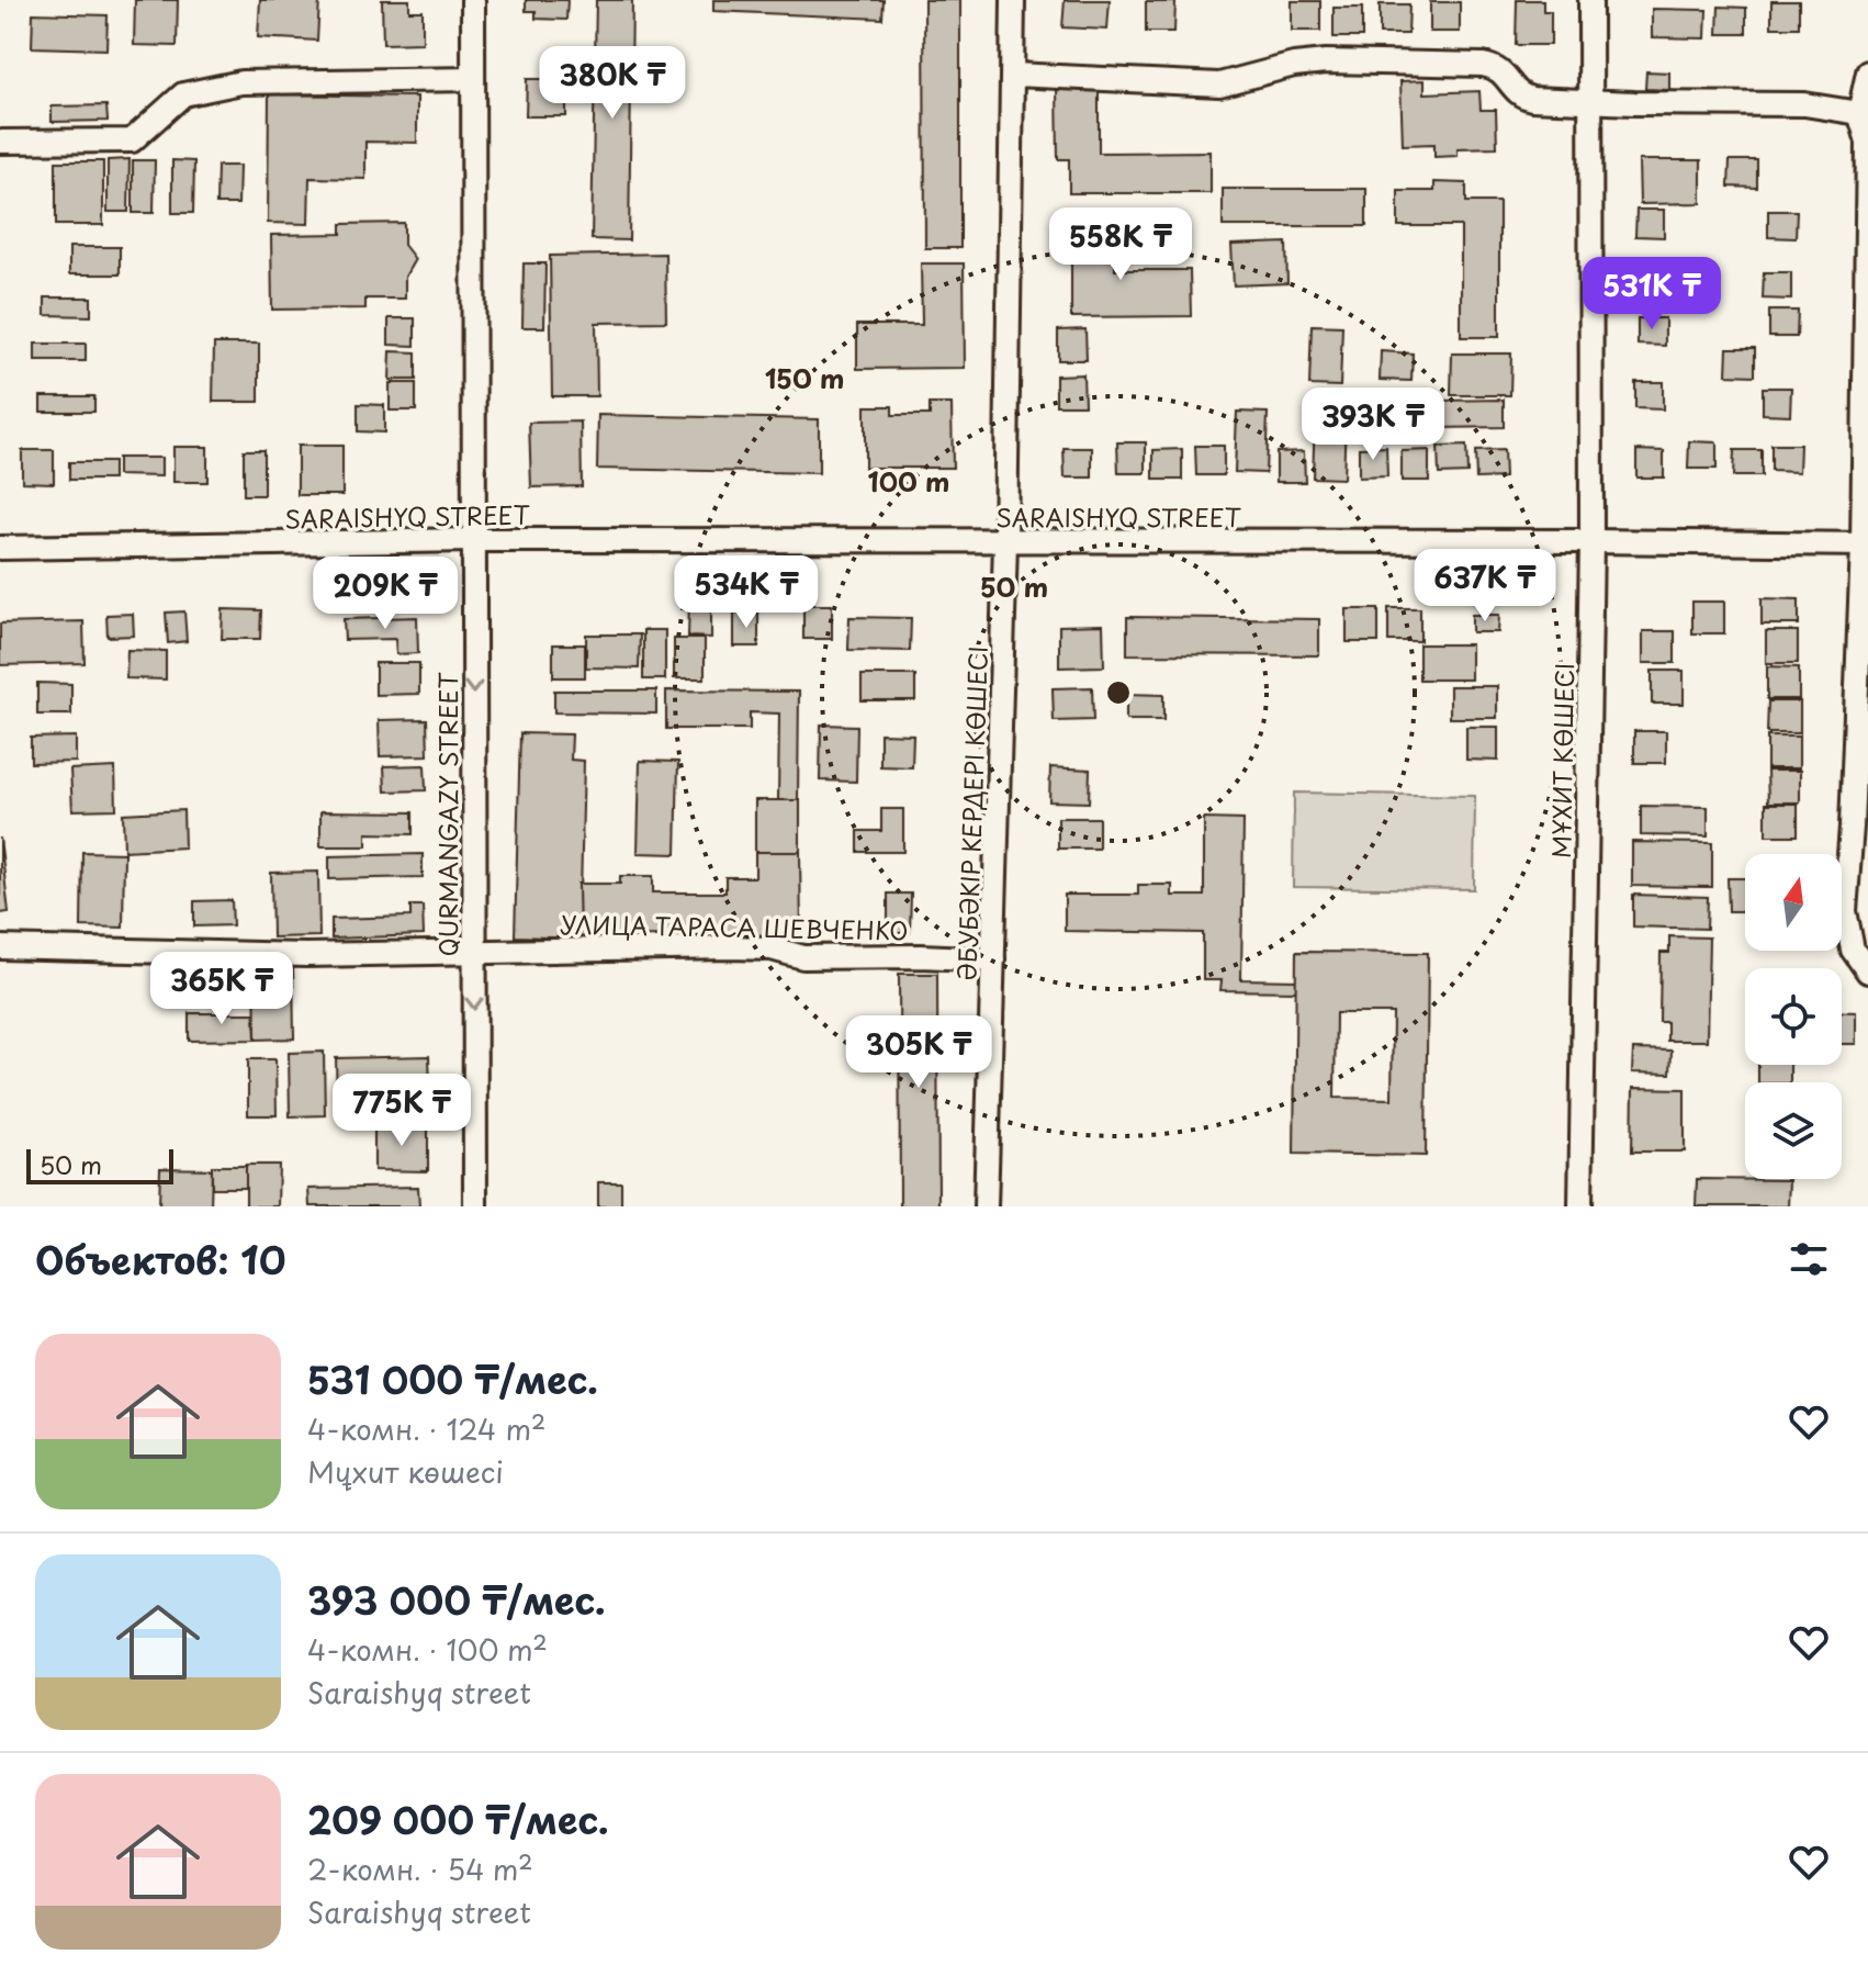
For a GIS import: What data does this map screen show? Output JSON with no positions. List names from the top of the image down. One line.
{"streets":{"street":["SARAISHYQ STREET","МҰХИТ КӨШЕСІ","ӘБУБӘКІР КЕРДЕРІ КӨШЕСІ","QURMANGAZY STREET","УЛИЦА ТАРАСА ШЕВЧЕНКО"]},"crossings":[["SARAISHYQ STREET","МҰХИТ КӨШЕСІ"],["SARAISHYQ STREET","ӘБУБӘКІР КЕРДЕРІ КӨШЕСІ"],["SARAISHYQ STREET","QURMANGAZY STREET"],["ӘБУБӘКІР КЕРДЕРІ КӨШЕСІ","УЛИЦА ТАРАСА ШЕВЧЕНКО"],["QURMANGAZY STREET","УЛИЦА ТАРАСА ШЕВЧЕНКО"]],"one_way":["QURMANGAZY STREET"],"scale_bar":"50 m","north":"top","page":{"price":["380K ₸","558K ₸","531K ₸","393K ₸","637K ₸","534K ₸","209K ₸","365K ₸","305K ₸","775K ₸"],"scale":"50 m","heading":"Объектов: 10","list":[{"name":"531 000 ₸/мес.","note":"4-комн. · 124 m² · Мұхит көшесі"},{"name":"393 000 ₸/мес.","note":"4-комн. · 100 m² · Saraishyq street"},{"name":"209 000 ₸/мес.","note":"2-комн. · 54 m² · Saraishyq street"}]},"rings":["150 m","100 m","50 m"]}
